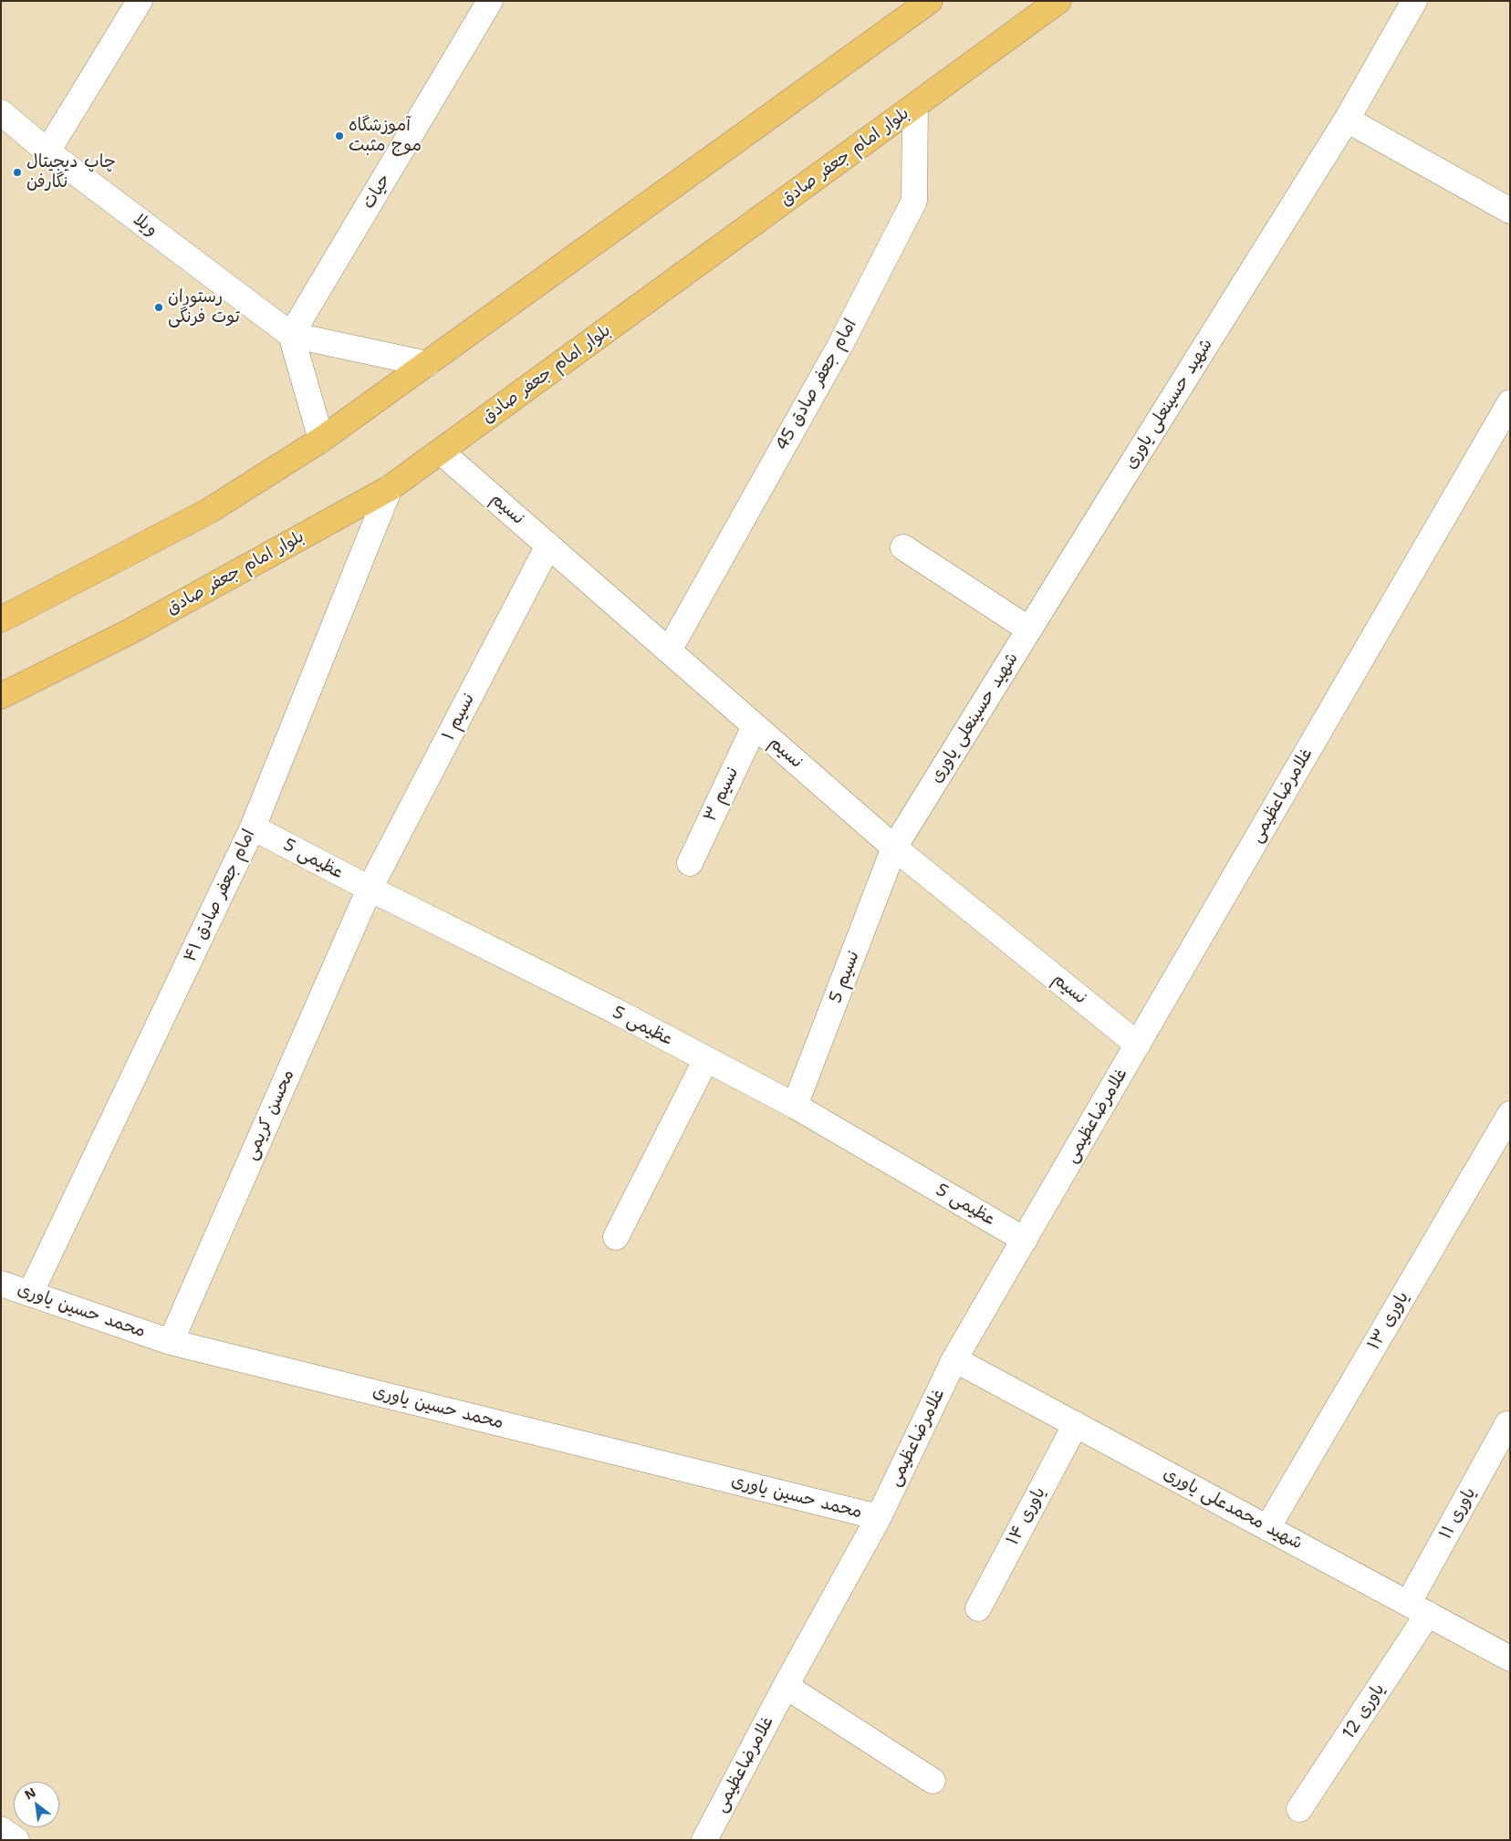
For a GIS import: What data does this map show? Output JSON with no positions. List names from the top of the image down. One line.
{"streets":{"main road":["بلوار امام جعفر صادق"],"street":["حیات","ویلا","امام جعفر صادق 45","شهید حسینعلی یاوری","نسیم","نسیم ۱","نسیم ۳","غلامرضاعظیمی","عظیمی 5","امام جعفر صادق ۴۱","نسیم 5","محسن کریمی","محمد حسین یاوری","یاوری ۱۳","شهید محمدعلی یاوری","یاوری ۱۱","یاوری ۱۴","یاوری 12"]},"crossings":[["بلوار امام جعفر صادق","امام جعفر صادق 45"],["بلوار امام جعفر صادق","نسیم"],["بلوار امام جعفر صادق","امام جعفر صادق ۴۱"],["حیات","ویلا"],["امام جعفر صادق 45","نسیم"],["شهید حسینعلی یاوری","نسیم"],["شهید حسینعلی یاوری","نسیم 5"],["نسیم","نسیم ۱"],["نسیم","نسیم ۳"],["نسیم","غلامرضاعظیمی"],["نسیم","نسیم 5"],["نسیم ۱","عظیمی 5"],["نسیم ۱","محسن کریمی"],["غلامرضاعظیمی","عظیمی 5"],["غلامرضاعظیمی","محمد حسین یاوری"],["غلامرضاعظیمی","شهید محمدعلی یاوری"],["عظیمی 5","امام جعفر صادق ۴۱"],["عظیمی 5","نسیم 5"],["عظیمی 5","محسن کریمی"],["امام جعفر صادق ۴۱","محمد حسین یاوری"],["محسن کریمی","محمد حسین یاوری"],["یاوری ۱۳","شهید محمدعلی یاوری"],["شهید محمدعلی یاوری","یاوری ۱۱"],["شهید محمدعلی یاوری","یاوری ۱۴"],["شهید محمدعلی یاوری","یاوری 12"],["یاوری ۱۱","یاوری 12"]],"places":["آموزشگاه موج مثبت","چاپ دیجیتال نگارفن","رستوران توت فرنگی"],"north":"top left"}
